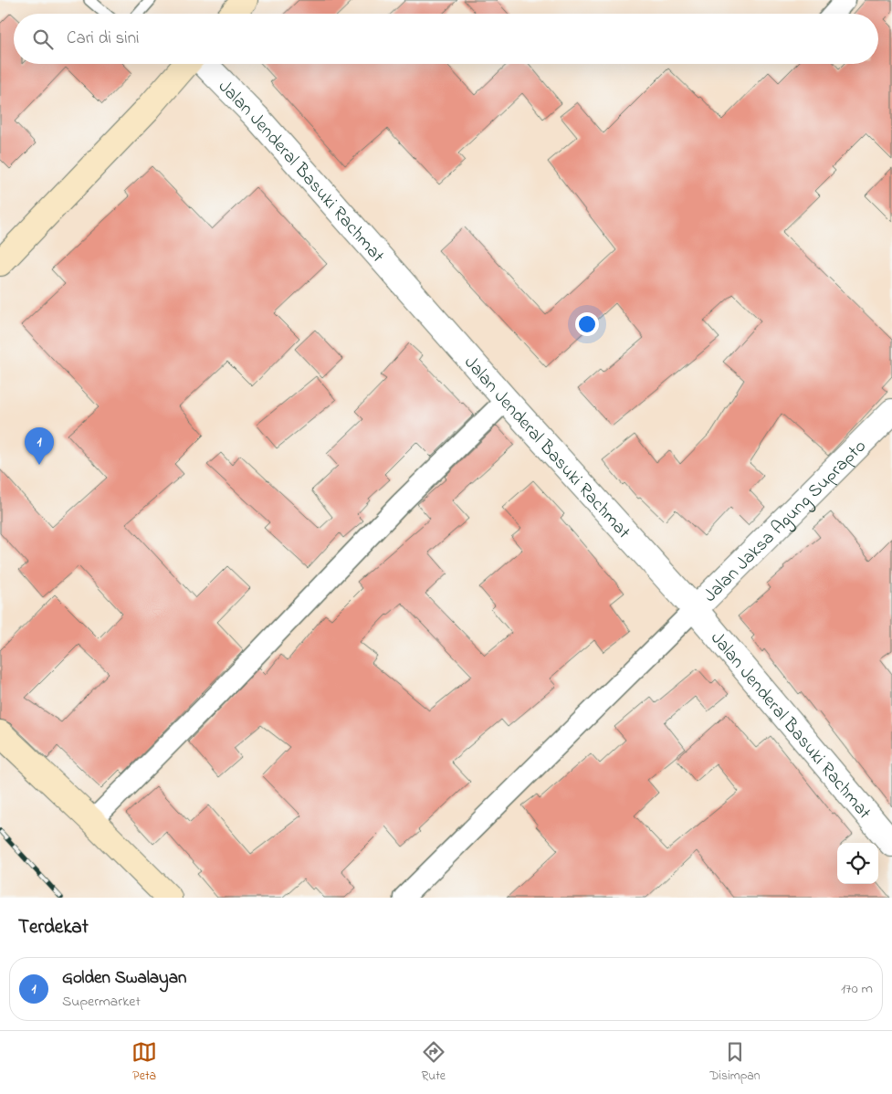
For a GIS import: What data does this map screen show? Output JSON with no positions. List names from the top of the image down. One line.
{"streets":{"street":["Jalan Jenderal Basuki Rachmat","Jalan Jaksa Agung Suprapto"]},"crossings":[["Jalan Jenderal Basuki Rachmat","Jalan Jaksa Agung Suprapto"]],"page":{"search":"Cari di sini","pins":"1","heading":"Terdekat","list":[{"mark":"1","name":"Golden Swalayan","note":"Supermarket","value":"170 m"}],"nav":["Peta","Rute","Disimpan"]}}
